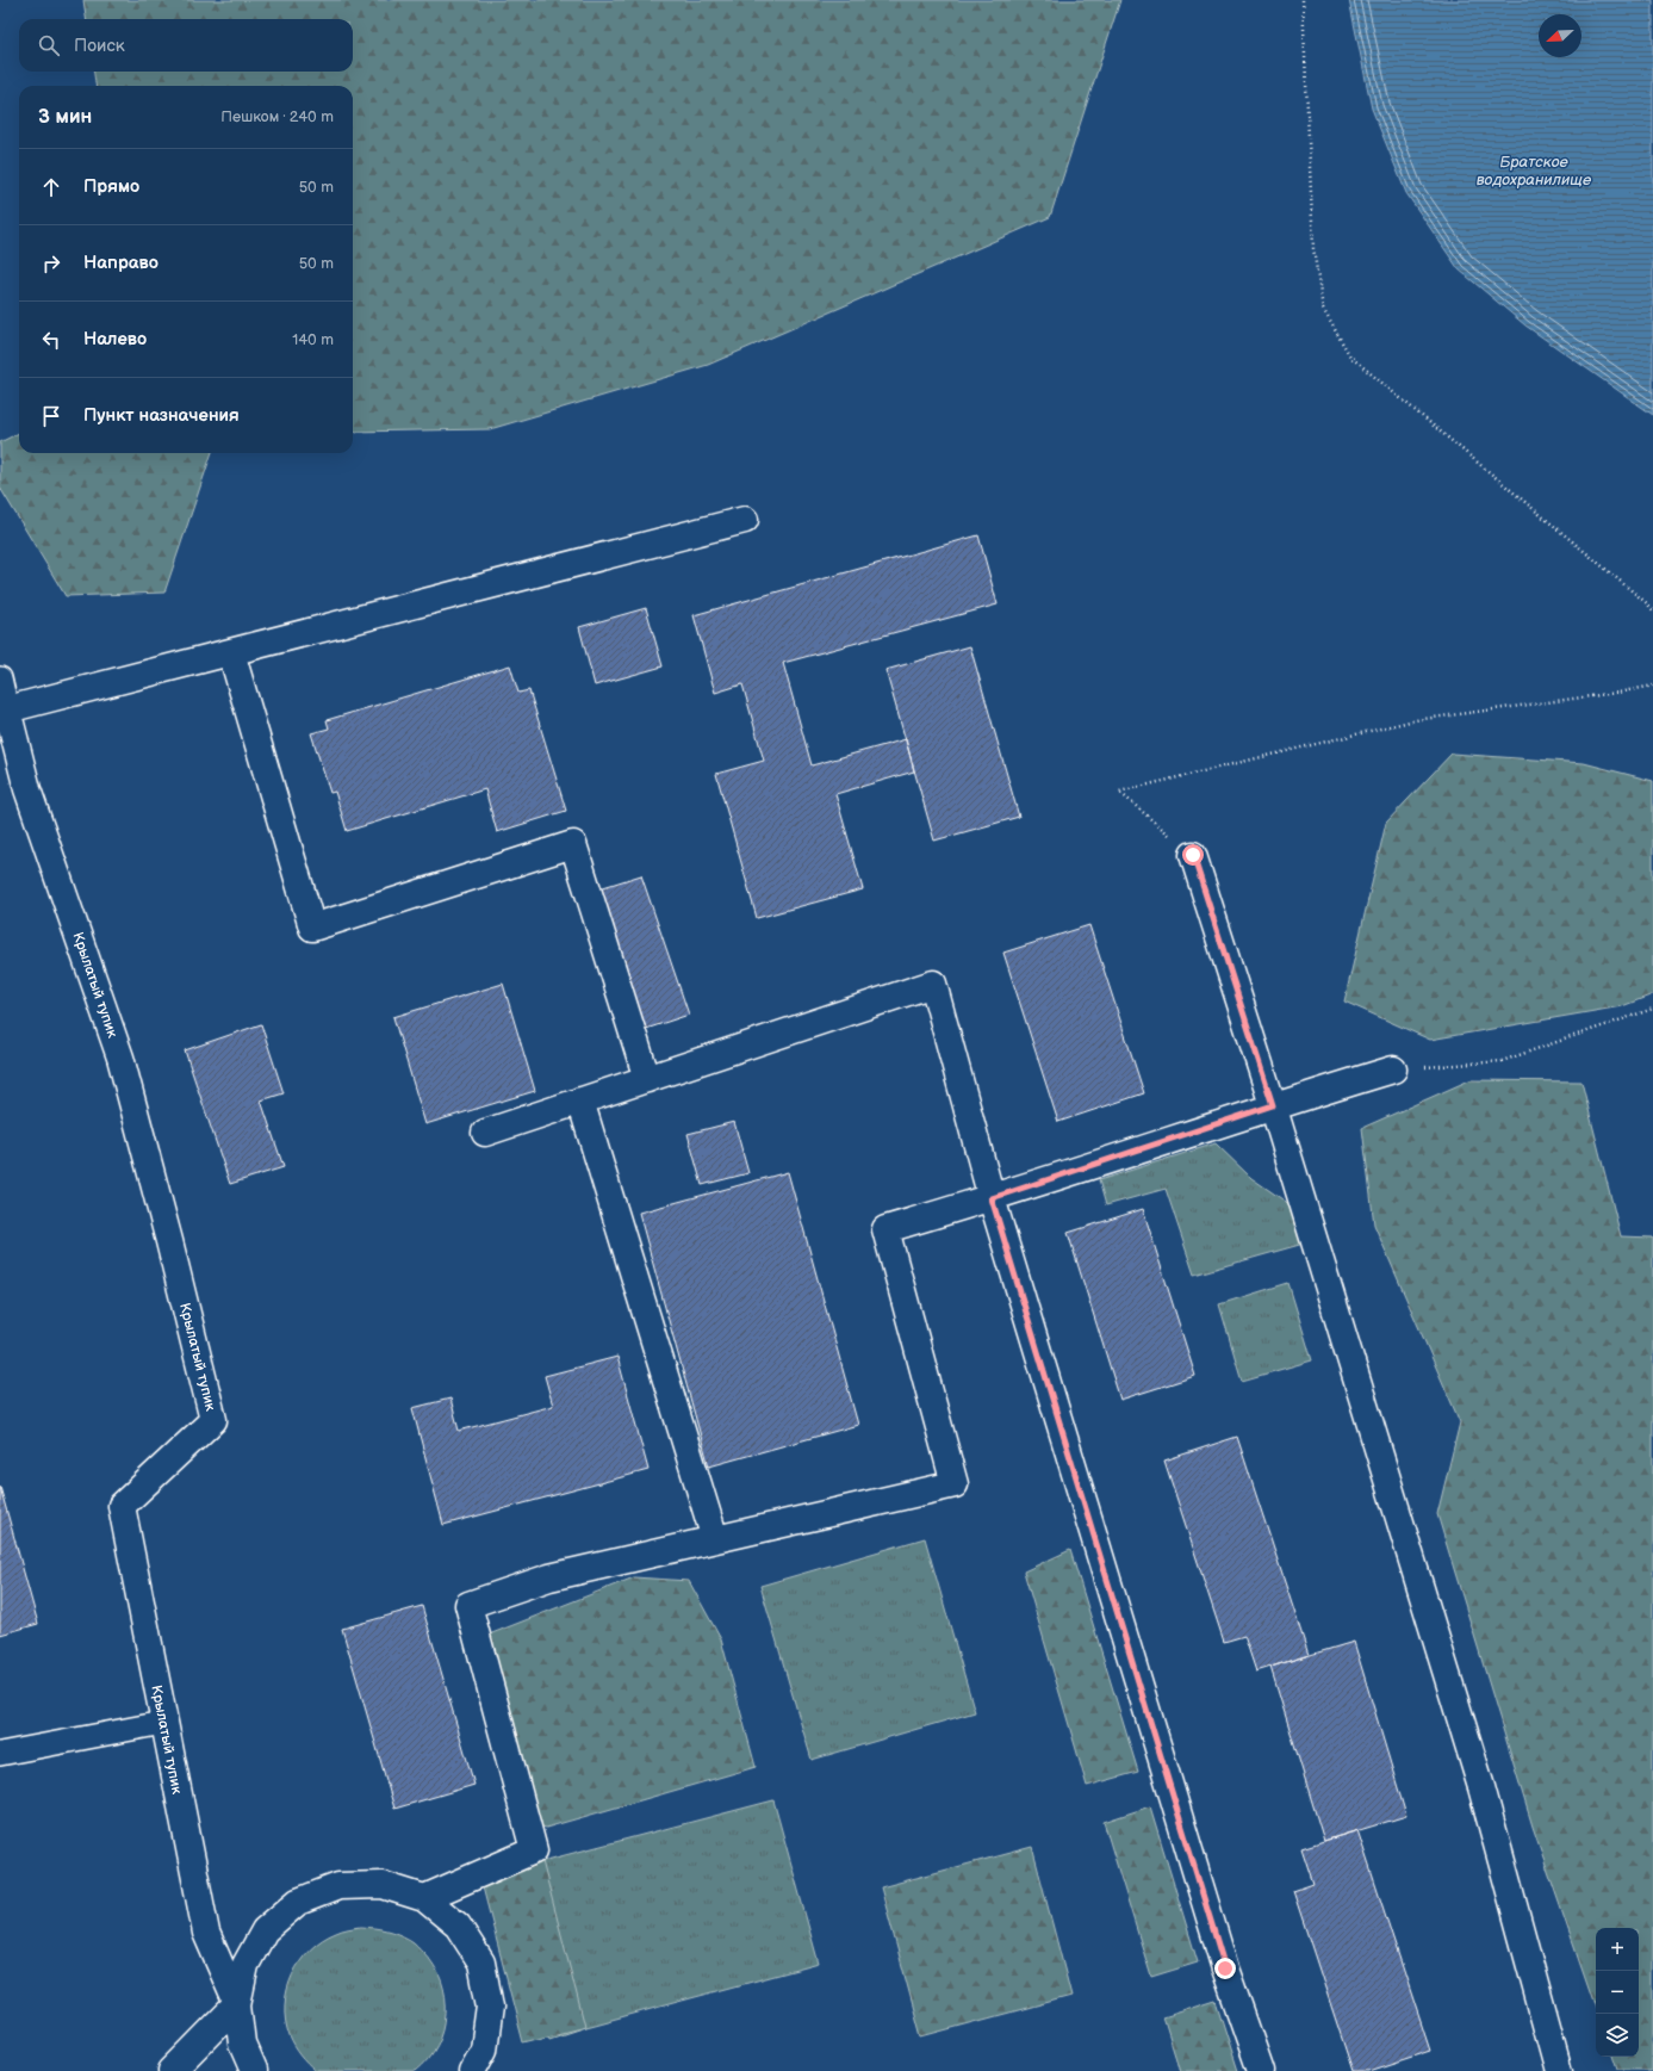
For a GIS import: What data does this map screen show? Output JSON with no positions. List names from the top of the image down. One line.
{"streets":{"street":["Крылатый тупик"]},"water":["Братское водохранилище"],"north":"bottom left","page":{"search":"Поиск","heading":["3 мин","Пешком · 240 m"],"list":[["Прямо","50 m"],["Направо","50 m"],["Налево","140 m"],"Пункт назначения"],"map_buttons":["+","−"]}}
